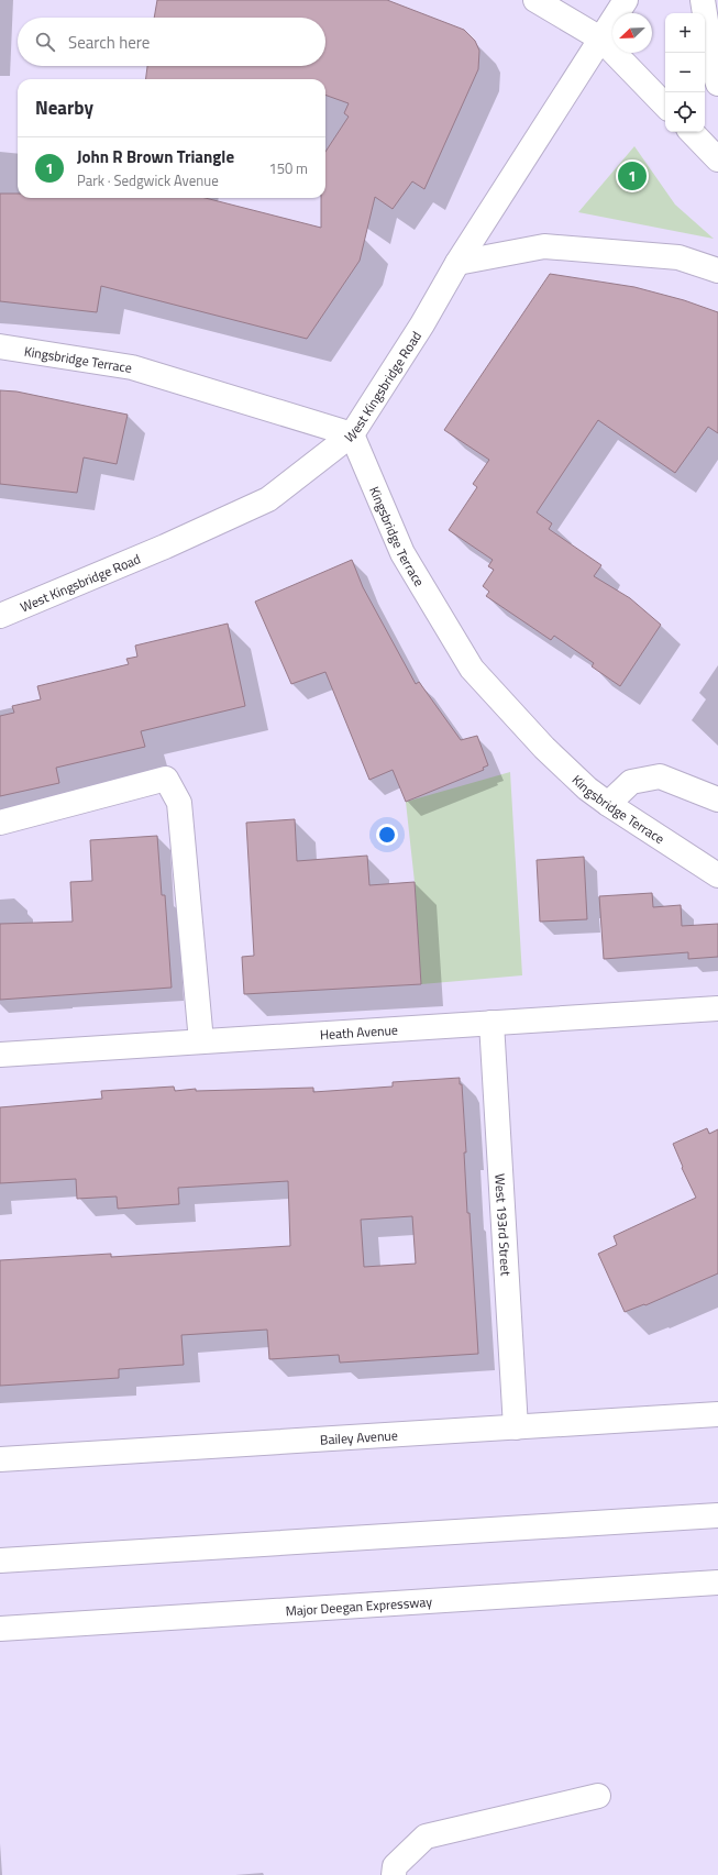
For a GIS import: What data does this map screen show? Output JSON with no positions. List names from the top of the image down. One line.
{"streets":{"main road":["Kingsbridge Terrace","West Kingsbridge Road","Heath Avenue","West 193rd Street","Bailey Avenue","Major Deegan Expressway"]},"crossings":[["Kingsbridge Terrace","West Kingsbridge Road"],["Heath Avenue","West 193rd Street"],["West 193rd Street","Bailey Avenue"]],"north":"bottom left","page":{"map_buttons":["+","−"],"search":"Search here","heading":"Nearby","list":[{"mark":"1","name":"John R Brown Triangle","note":"Park · Sedgwick Avenue","value":"150 m"}],"pins":"1"}}
